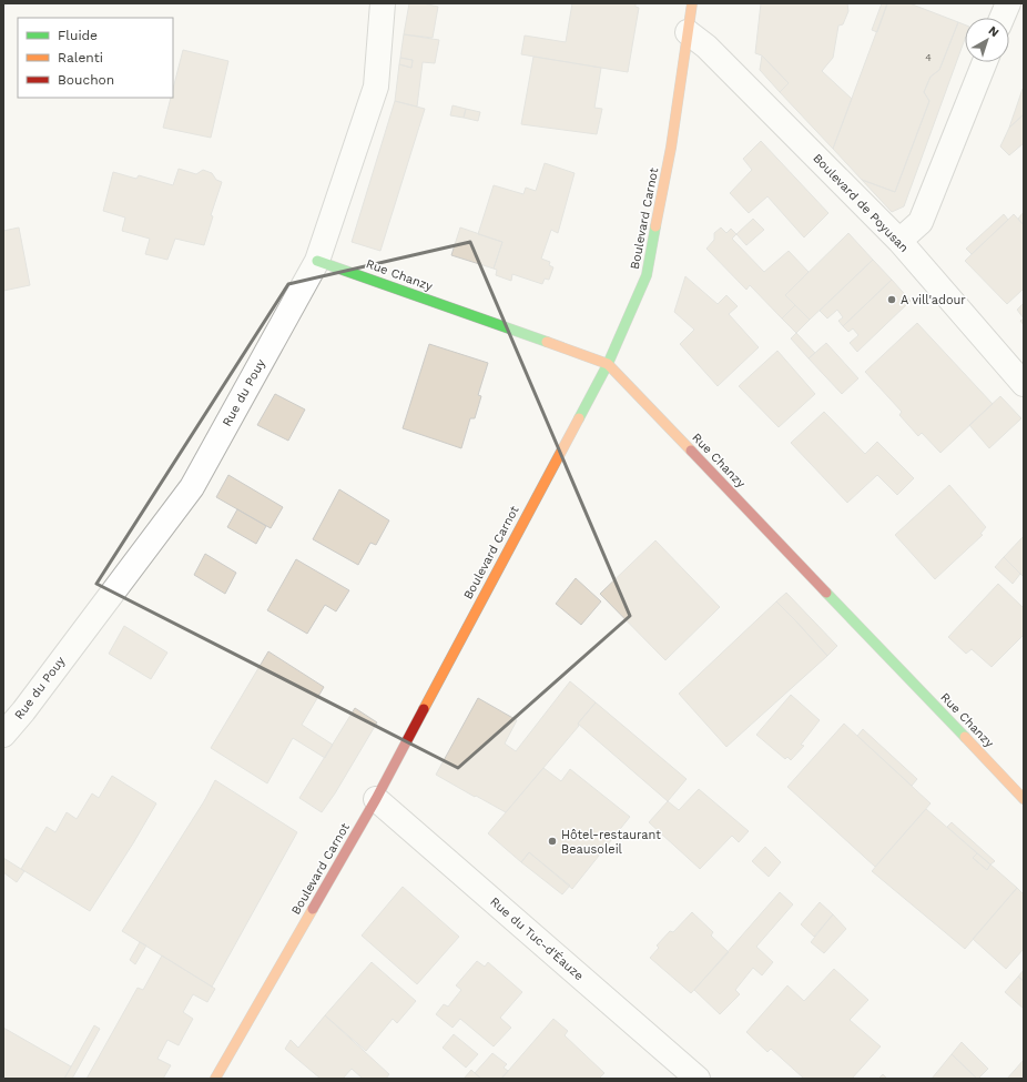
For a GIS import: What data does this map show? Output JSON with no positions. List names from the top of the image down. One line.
{"streets":{"street":["Boulevard de Poyusan","Boulevard Carnot","Rue Chanzy","Rue du Pouy","Rue du Tuc-d'Éauze"]},"crossings":[["Boulevard de Poyusan","Boulevard Carnot"],["Boulevard Carnot","Rue Chanzy"],["Boulevard Carnot","Rue du Tuc-d'Éauze"],["Rue Chanzy","Rue du Pouy"]],"places":["A vill'adour","Hôtel-restaurant Beausoleil"],"house_numbers":["4"],"legend":["Fluide","Ralenti","Bouchon"],"north":"top right"}
